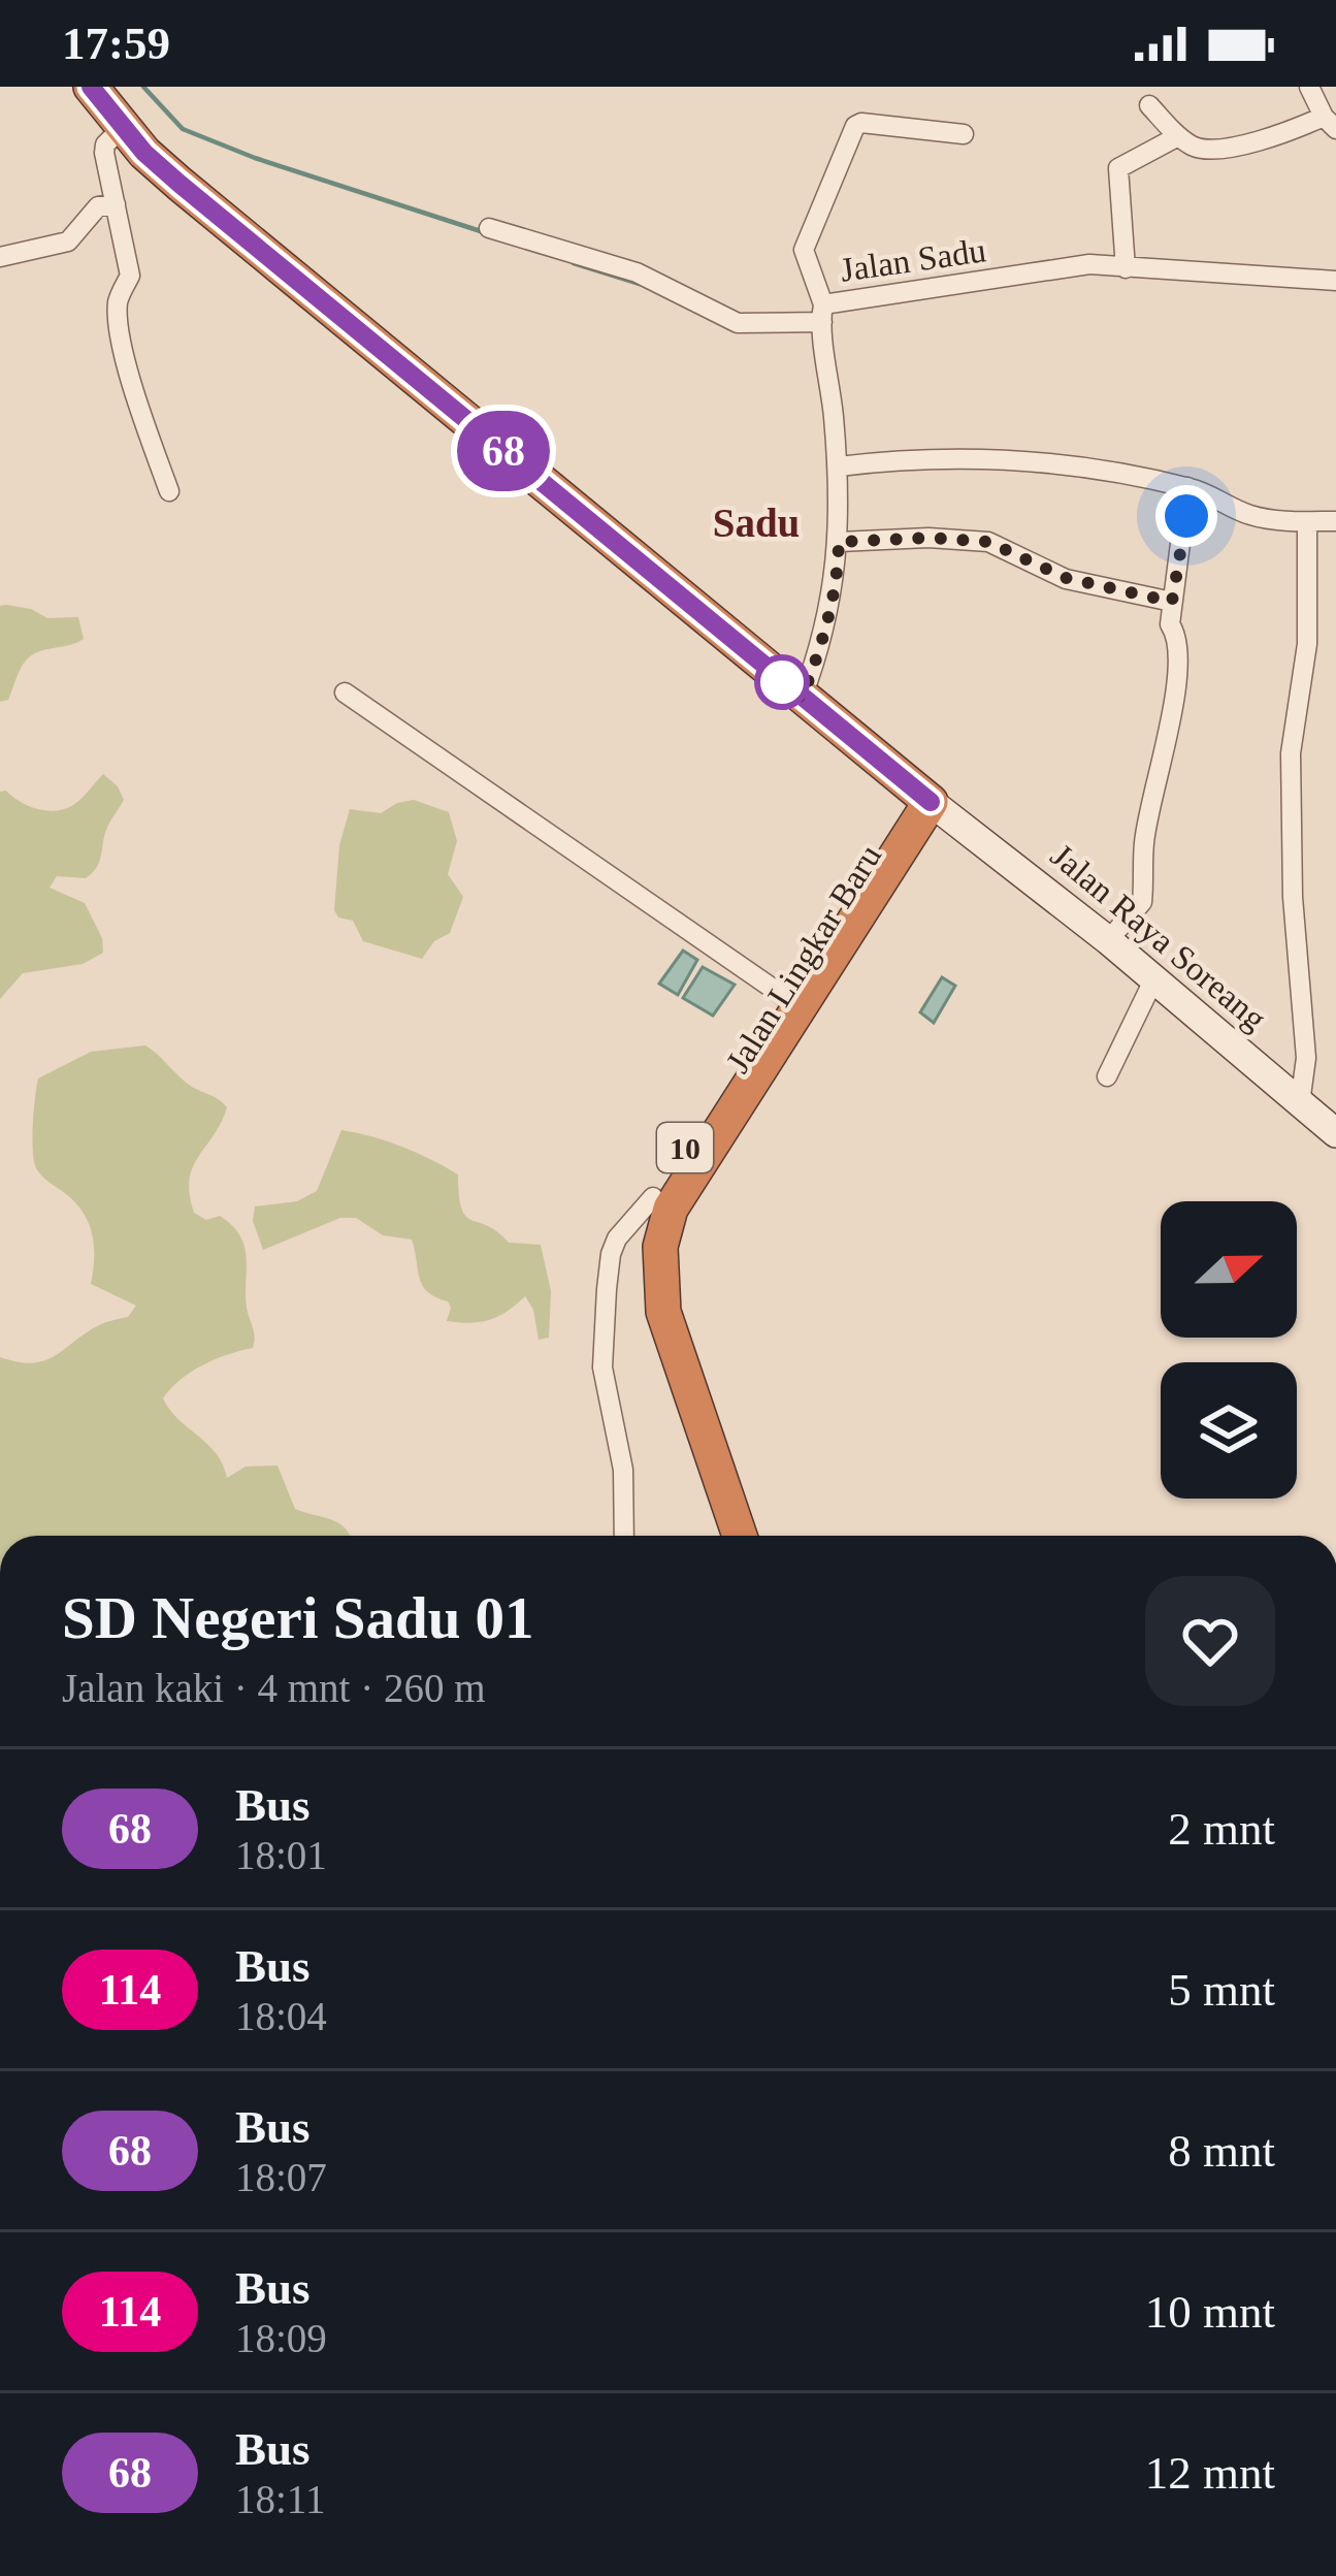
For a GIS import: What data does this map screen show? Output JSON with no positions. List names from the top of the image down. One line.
{"streets":{"highway":["Jalan Lingkar Baru","10"],"main road":["Jalan Raya Soreang"],"street":["Jalan Sadu"]},"crossings":[["Jalan Raya Soreang","Jalan Lingkar Baru"]],"districts":["Sadu"],"lines":["bus line 68"],"north":"right","page":{"status":"17:59","on_map":"68","heading":["SD Negeri Sadu 01","Jalan kaki · 4 mnt · 260 m"],"list":[{"mark":"68","name":"Bus","note":"18:01","value":"2 mnt"},{"mark":"114","name":"Bus","note":"18:04","value":"5 mnt"},{"mark":"68","name":"Bus","note":"18:07","value":"8 mnt"},{"mark":"114","name":"Bus","note":"18:09","value":"10 mnt"},{"mark":"68","name":"Bus","note":"18:11","value":"12 mnt"}]}}
